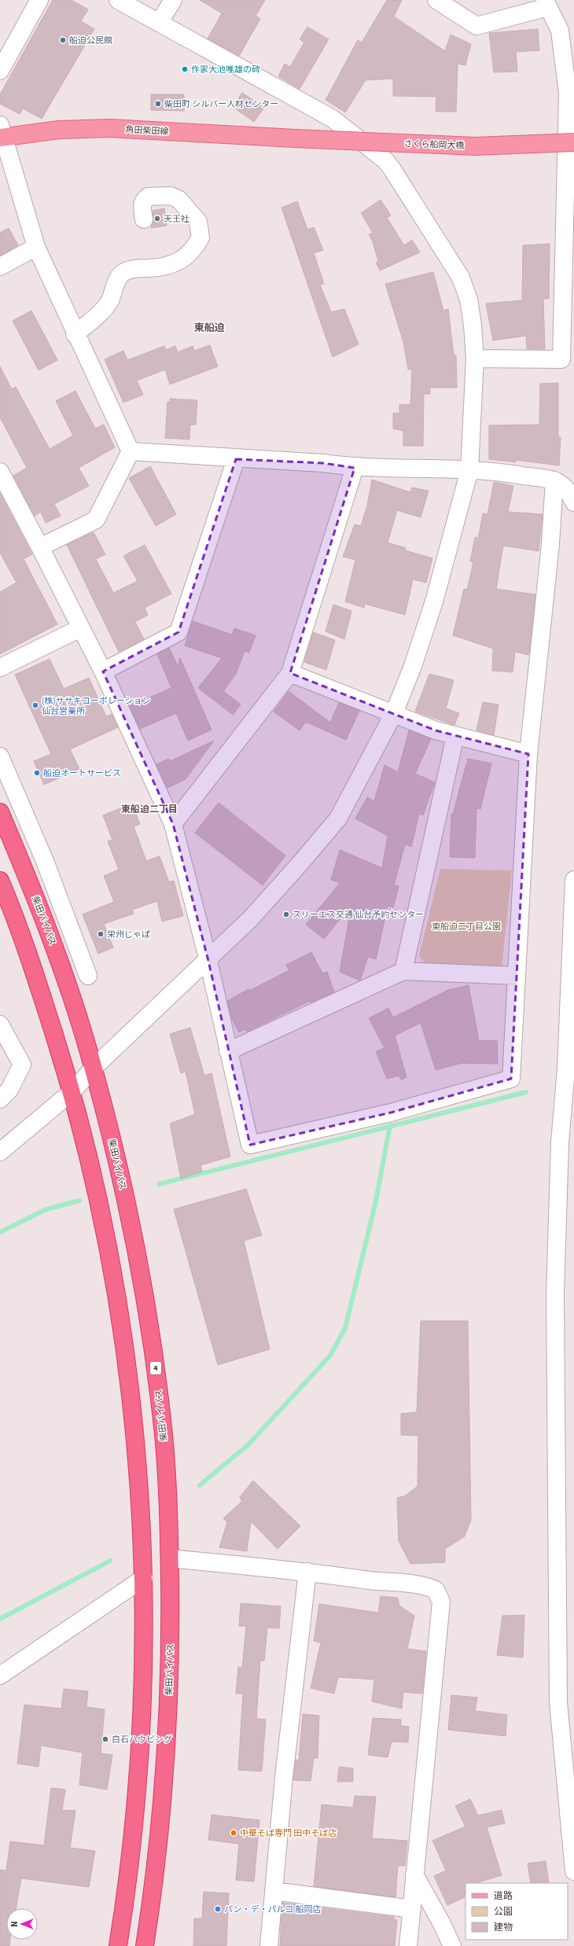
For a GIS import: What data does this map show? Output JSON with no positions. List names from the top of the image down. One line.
{"streets":{"highway":["柴田バイパス","4"],"main road":["角田柴田線","さくら船岡大橋"]},"crossings":[["角田柴田線","さくら船岡大橋"]],"districts":["東船迫","東船迫二丁目"],"parks":["東船迫二丁目公園"],"places":["船迫公民館","作家大池唯雄の碑","柴田町 シルバー人材センター","天王社","(株)ササキコーポレーション 仙台営業所","船迫オートサービス","スリーエス交通 仙台予約センター","栄州じゃぱ","白石ハウビング","中華そば専門 田中そば店","パン・デ・パルコ 船岡店"],"legend":["道路","公園","建物"],"north":"left"}
